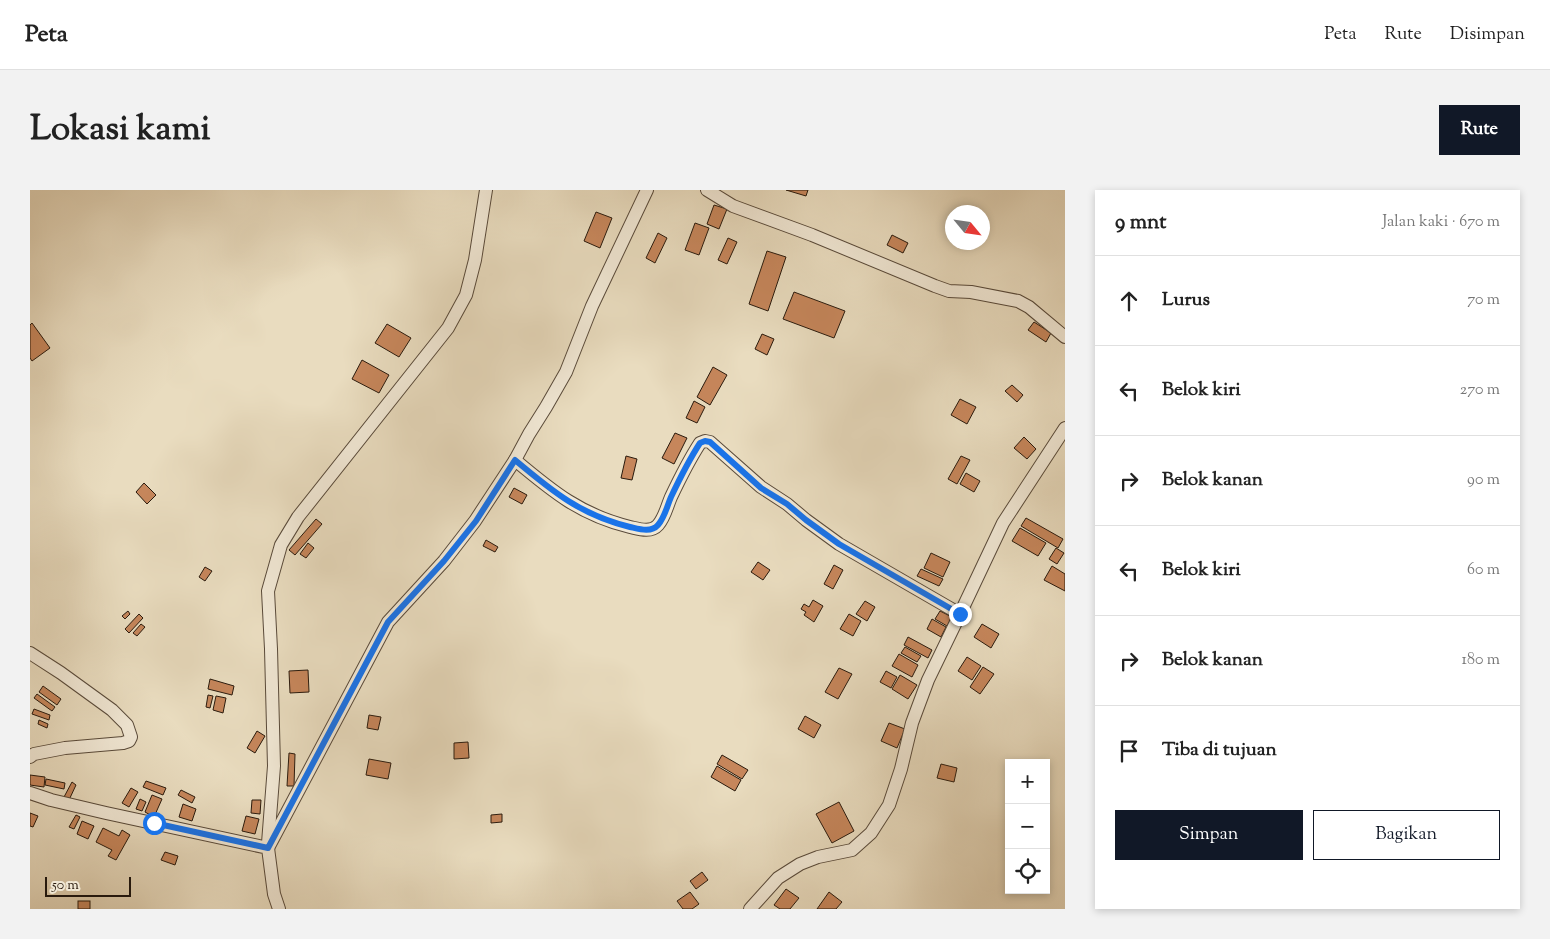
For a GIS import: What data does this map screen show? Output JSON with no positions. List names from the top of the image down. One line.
{"scale_bar":"50 m","north":"bottom right","page":{"header":"Peta","nav":["Peta","Rute","Disimpan"],"title":"Lokasi kami","buttons":["Rute",["Simpan","Bagikan"]],"heading":["9 mnt","Jalan kaki · 670 m"],"list":[["Lurus","70 m"],["Belok kiri","270 m"],["Belok kanan","90 m"],["Belok kiri","60 m"],["Belok kanan","180 m"],"Tiba di tujuan"],"map_buttons":["+","−"],"scale":"50 m"}}
